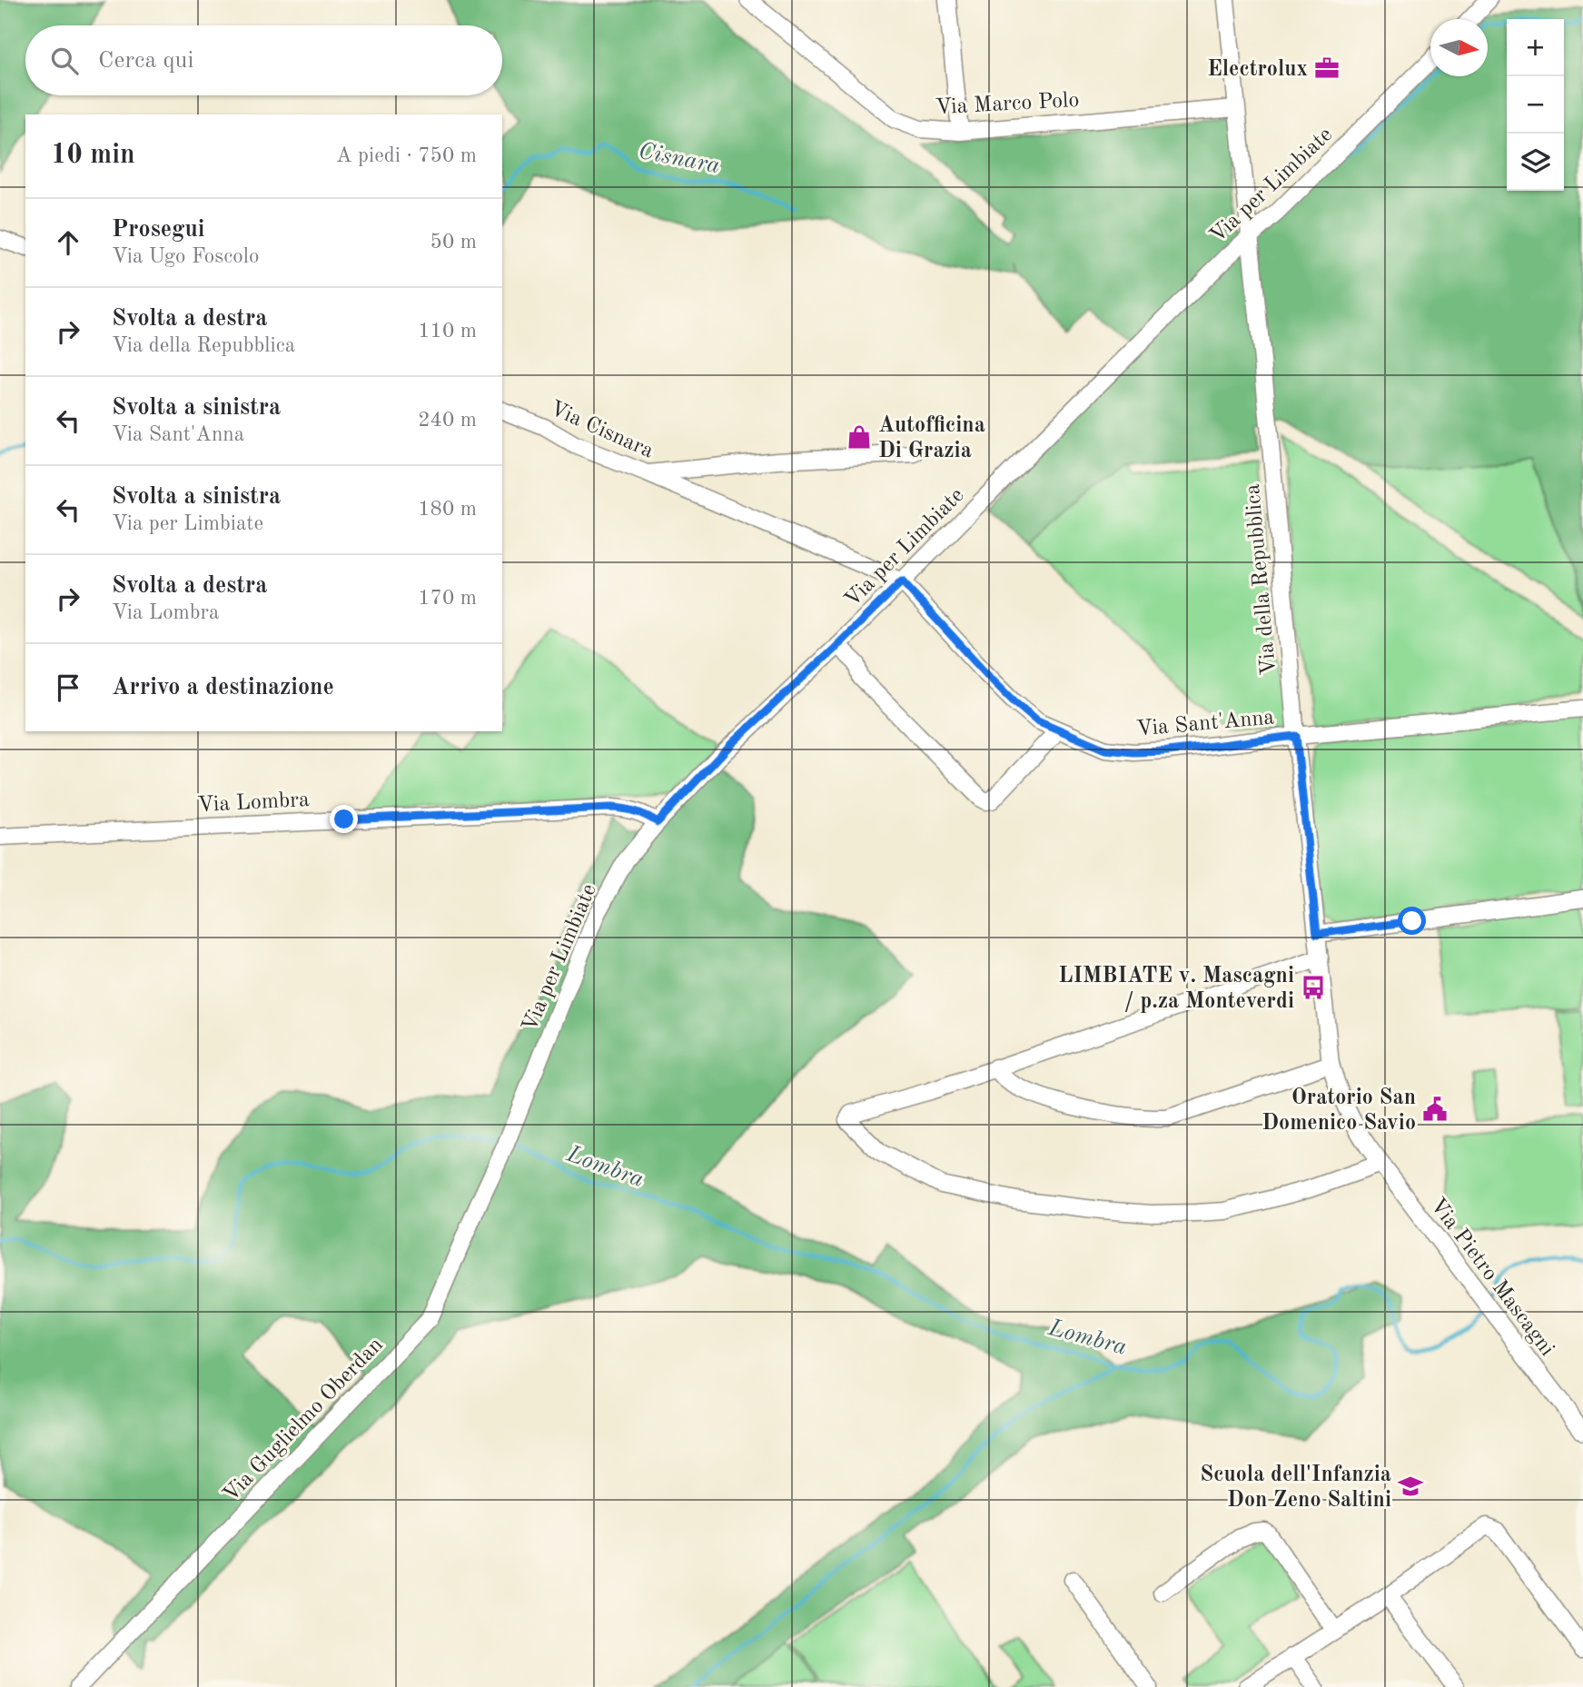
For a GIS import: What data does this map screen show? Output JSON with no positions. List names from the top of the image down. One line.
{"streets":{"street":["Via Marco Polo","Via per Limbiate","Via Cisnara","Via della Repubblica","Via Sant'Anna","Via Lombra","Via Pietro Mascagni","Via Guglielmo Oberdan"]},"crossings":[["Via Marco Polo","Via della Repubblica"],["Via per Limbiate","Via della Repubblica"],["Via per Limbiate","Via Sant'Anna"],["Via per Limbiate","Via Lombra"],["Via per Limbiate","Via Guglielmo Oberdan"],["Via Cisnara","Via Sant'Anna"],["Via della Repubblica","Via Sant'Anna"],["Via della Repubblica","Via Pietro Mascagni"]],"water":["Cisnara","Lombra"],"places":{"office":["Electrolux"],"shop":["Autofficina Di Grazia"],"bus stop":["LIMBIATE v. Mascagni / p.za Monteverdi"],"public building":["Oratorio San Domenico Savio"],"school or university":["Scuola dell'Infanzia Don Zeno Saltini"]},"north":"right","page":{"map_buttons":["+","−"],"search":"Cerca qui","heading":["10 min","A piedi · 750 m"],"list":[["Prosegui","Via Ugo Foscolo","50 m"],["Svolta a destra","Via della Repubblica","110 m"],["Svolta a sinistra","Via Sant'Anna","240 m"],["Svolta a sinistra","Via per Limbiate","180 m"],["Svolta a destra","Via Lombra","170 m"],"Arrivo a destinazione"]}}
